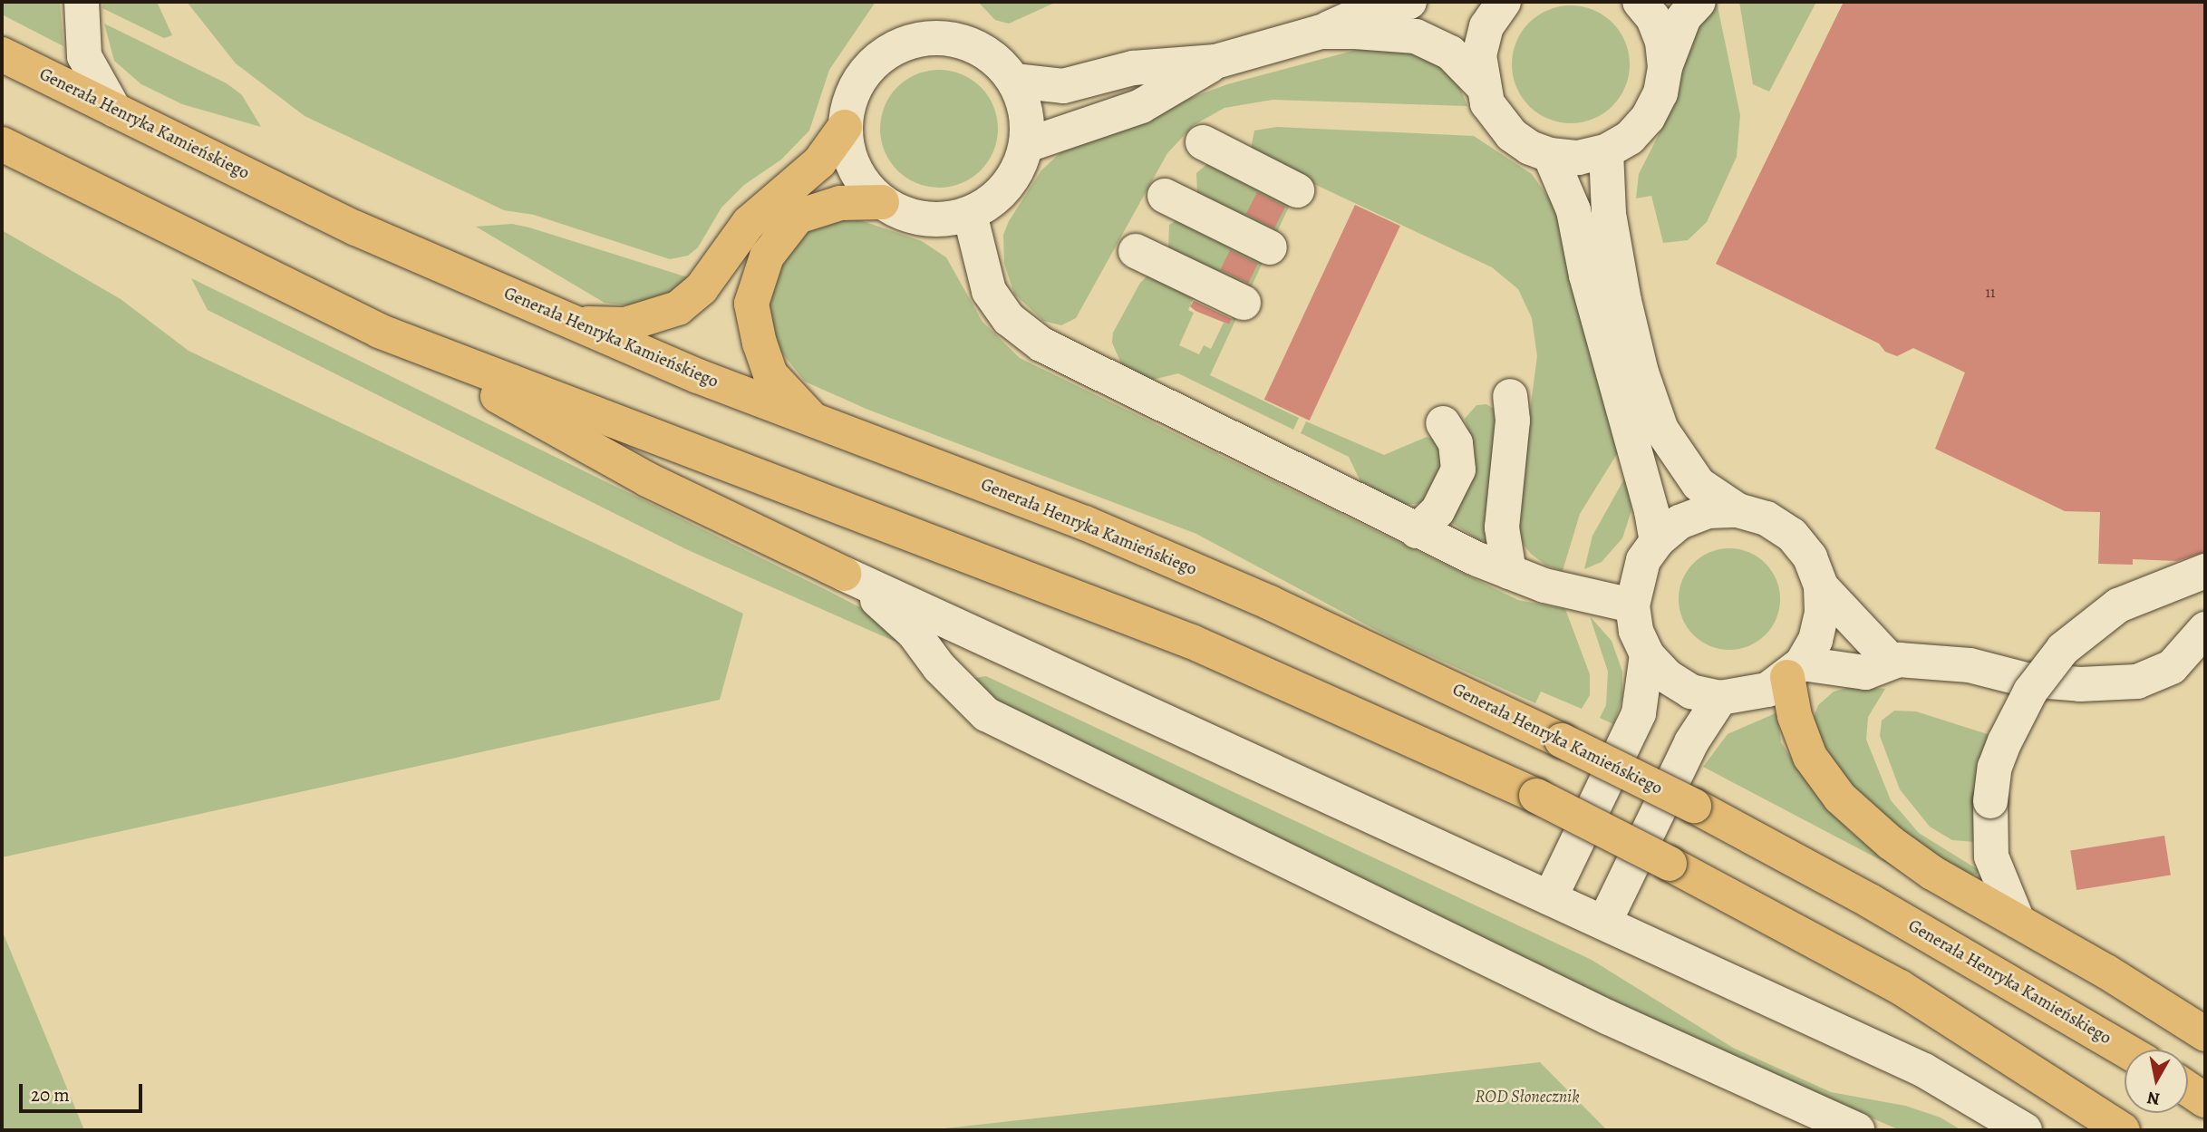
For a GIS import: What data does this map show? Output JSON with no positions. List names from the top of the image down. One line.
{"streets":{"main road":["Generała Henryka Kamieńskiego"]},"parks":["ROD Słonecznik"],"house_numbers":["11"],"scale_bar":"20 m","north":"bottom"}
